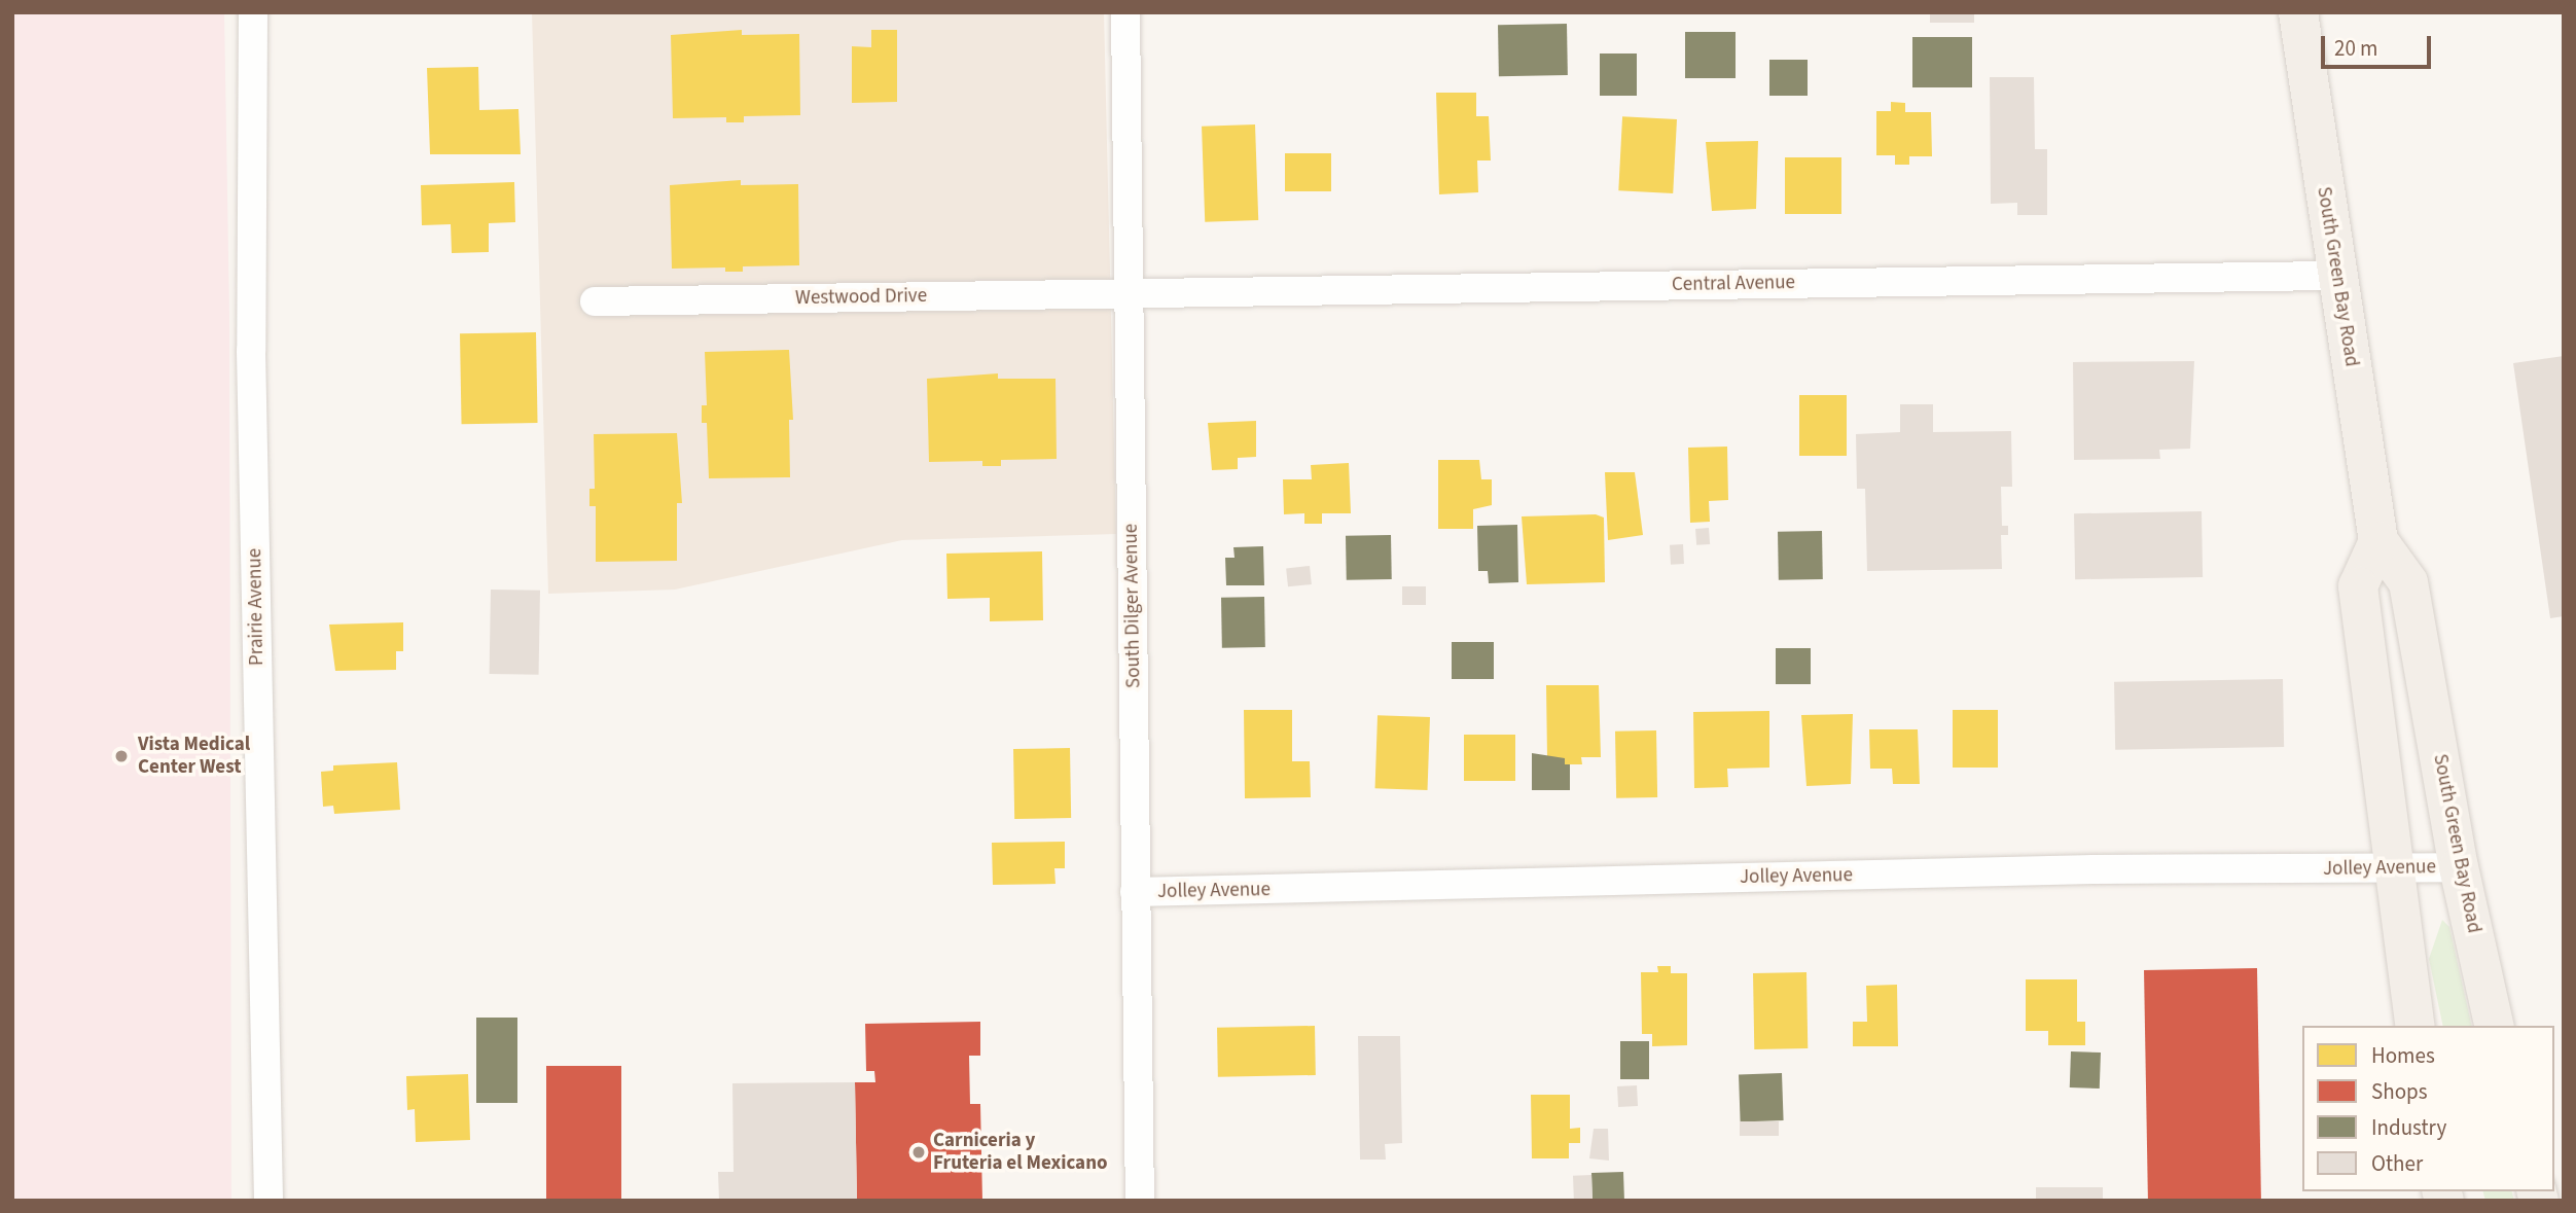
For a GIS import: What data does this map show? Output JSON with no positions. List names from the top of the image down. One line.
{"streets":{"main road":["South Green Bay Road"],"street":["Central Avenue","Westwood Drive","South Dilger Avenue","Prairie Avenue","Jolley Avenue"]},"crossings":[["South Green Bay Road","Central Avenue"],["South Green Bay Road","Jolley Avenue"],["Central Avenue","Westwood Drive"],["Central Avenue","South Dilger Avenue"],["Westwood Drive","South Dilger Avenue"],["South Dilger Avenue","Jolley Avenue"]],"places":["Vista Medical Center West","Carniceria y Fruteria el Mexicano"],"legend":["Homes","Shops","Industry","Other"],"scale_bar":"20 m"}
